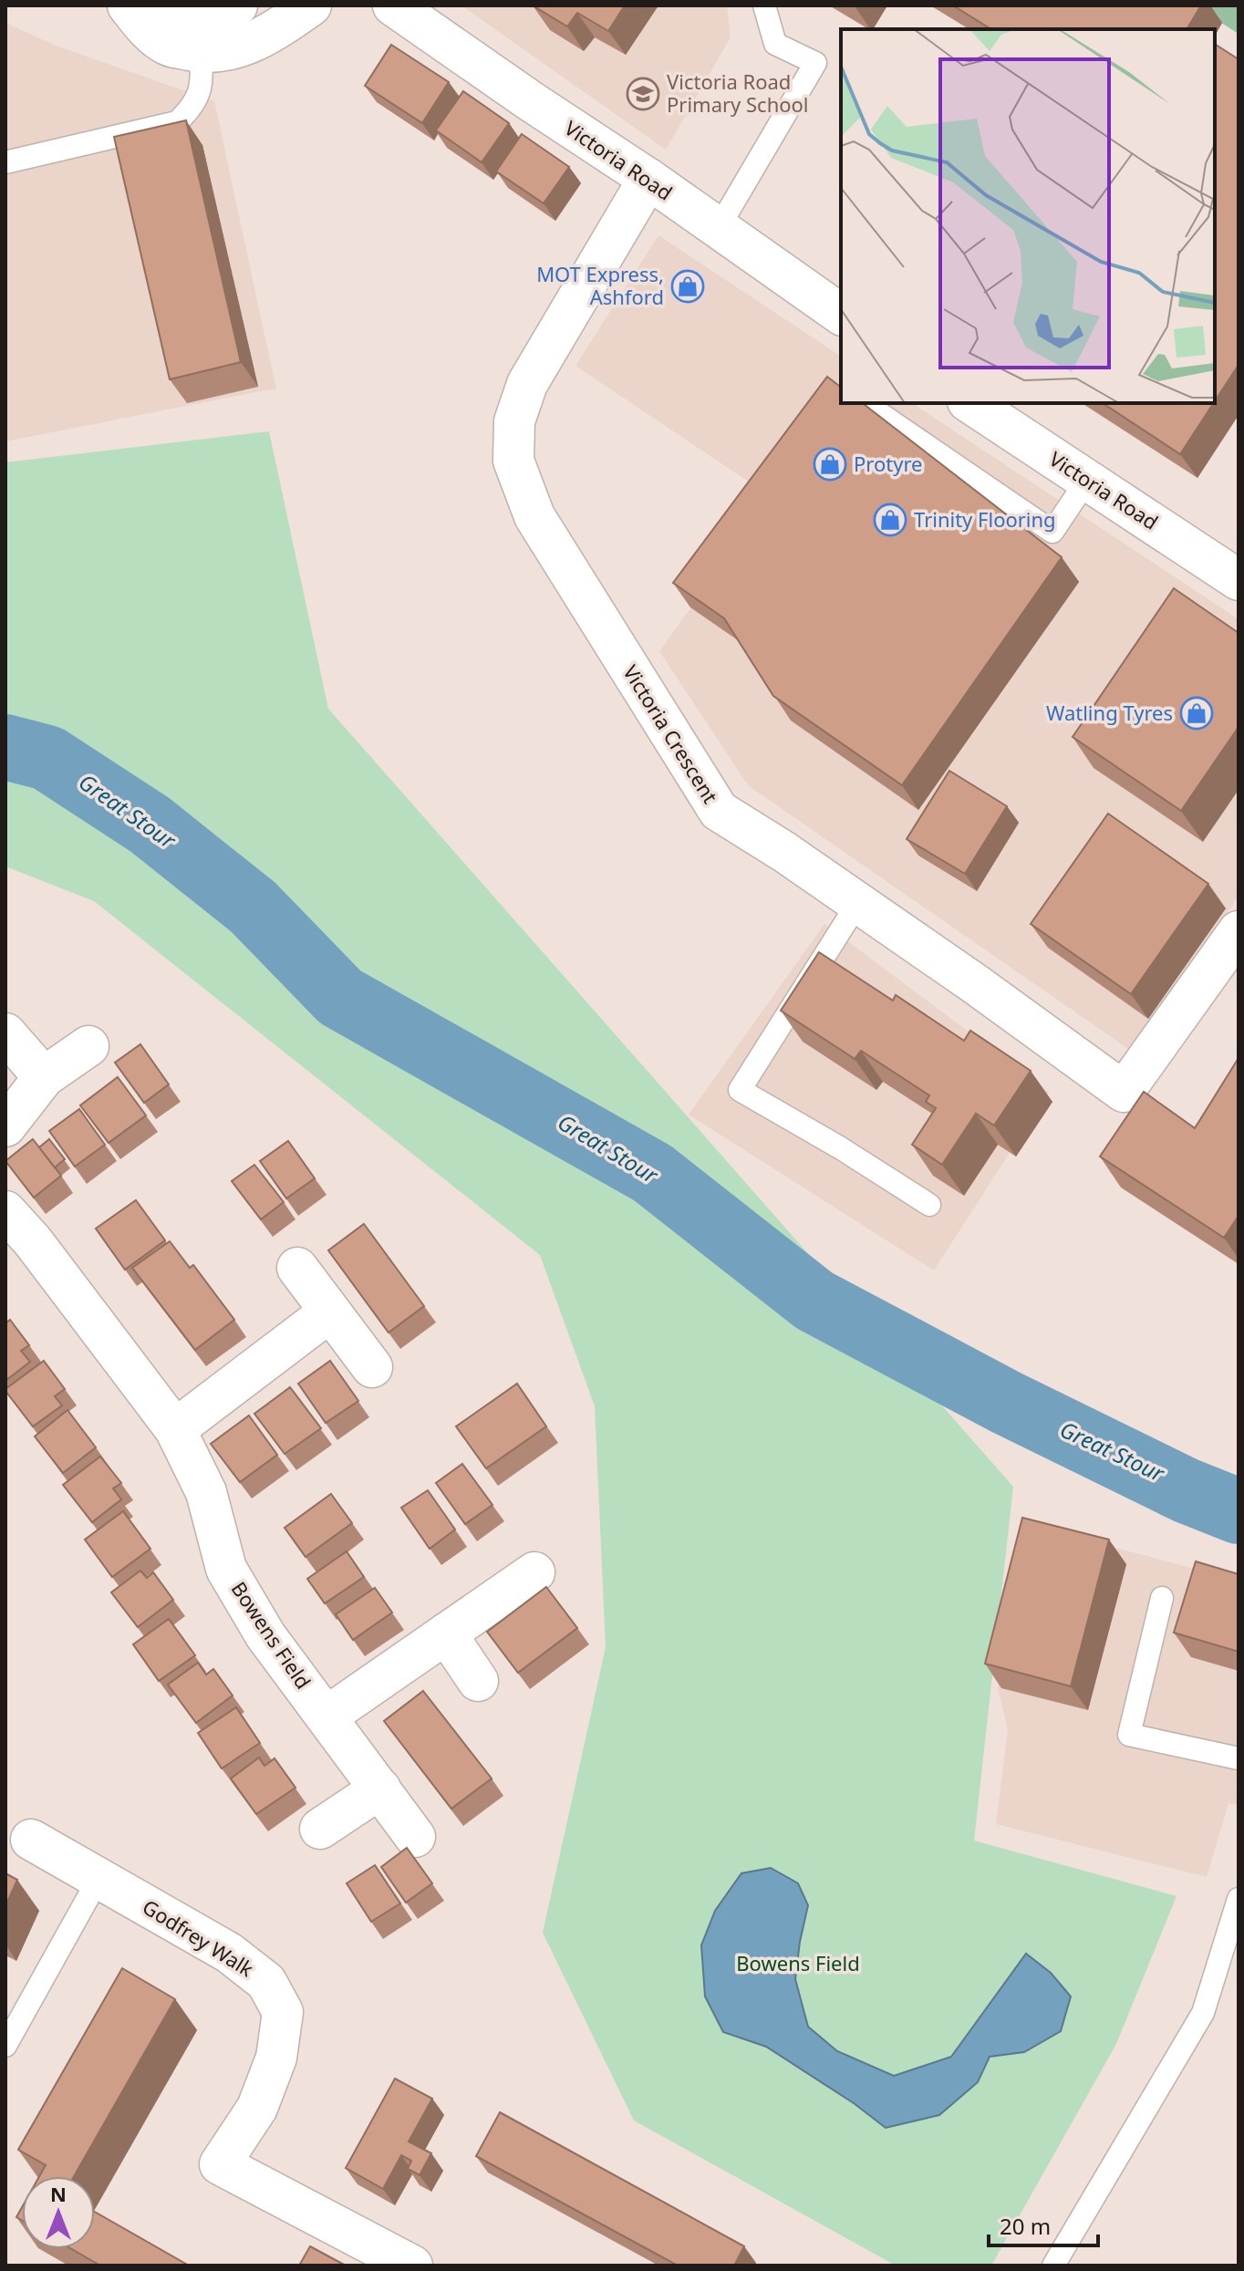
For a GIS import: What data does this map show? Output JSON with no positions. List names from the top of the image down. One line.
{"streets":{"street":["Victoria Road","Victoria Crescent","Bowens Field","Godfrey Walk"]},"crossings":[["Victoria Road","Victoria Crescent"]],"water":["Great Stour"],"parks":["Bowens Field"],"places":{"school or university":["Victoria Road Primary School"],"shop":["MOT Express, Ashford","Protyre","Trinity Flooring","Watling Tyres"]},"scale_bar":"20 m","north":"top"}
